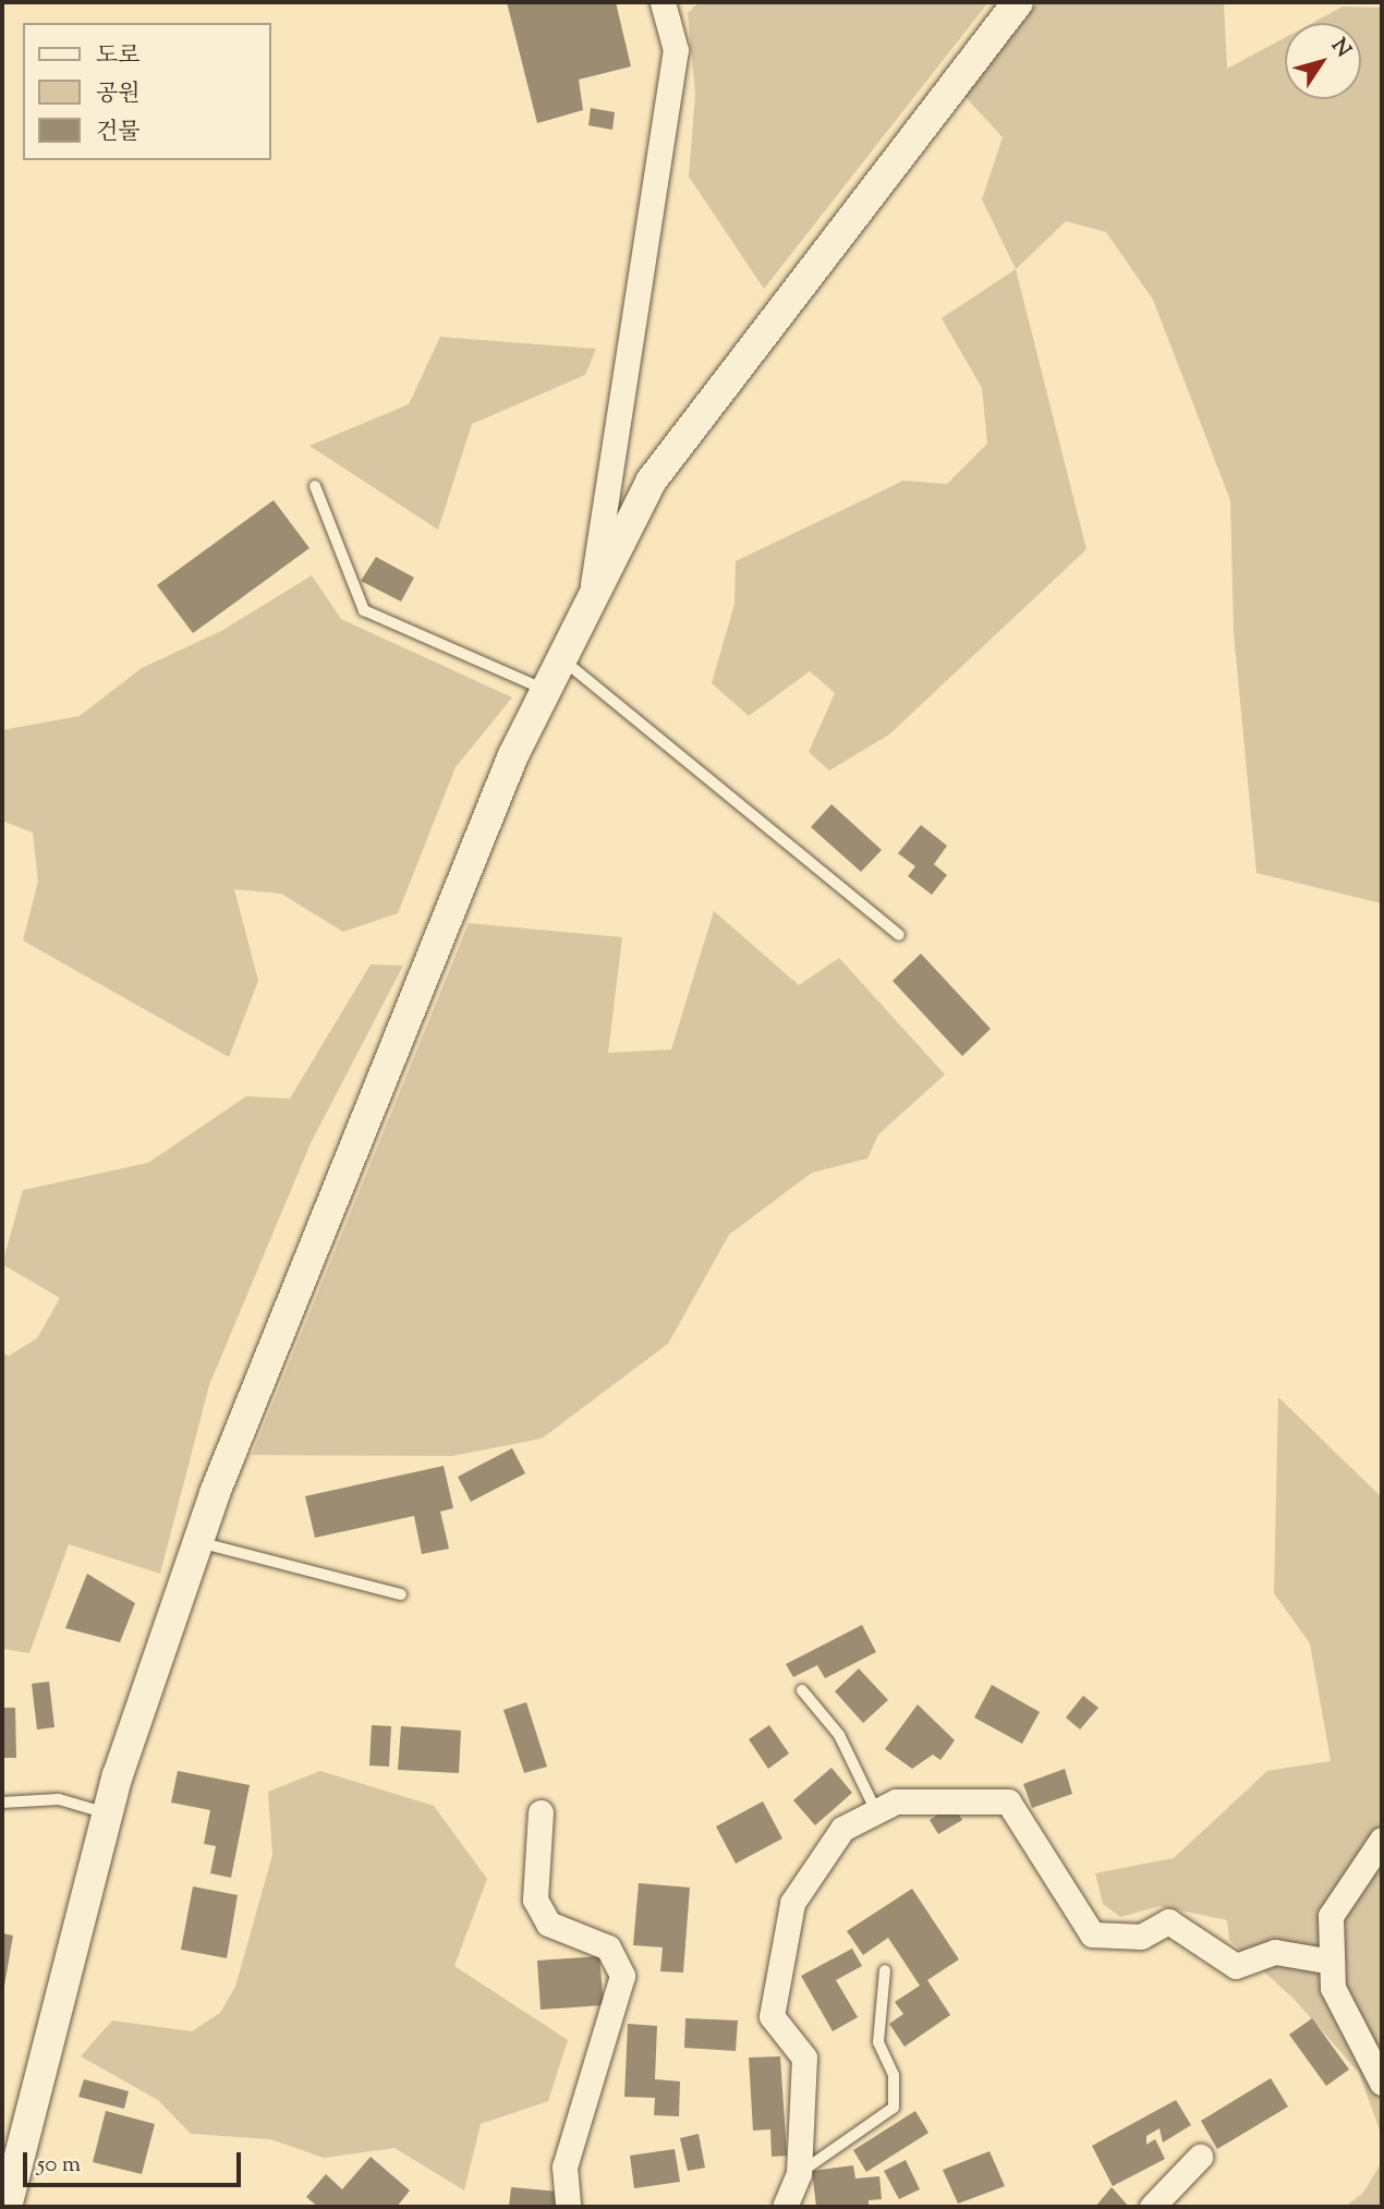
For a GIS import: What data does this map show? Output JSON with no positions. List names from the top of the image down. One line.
{"legend":["도로","공원","건물"],"scale_bar":"50 m","north":"top right"}
